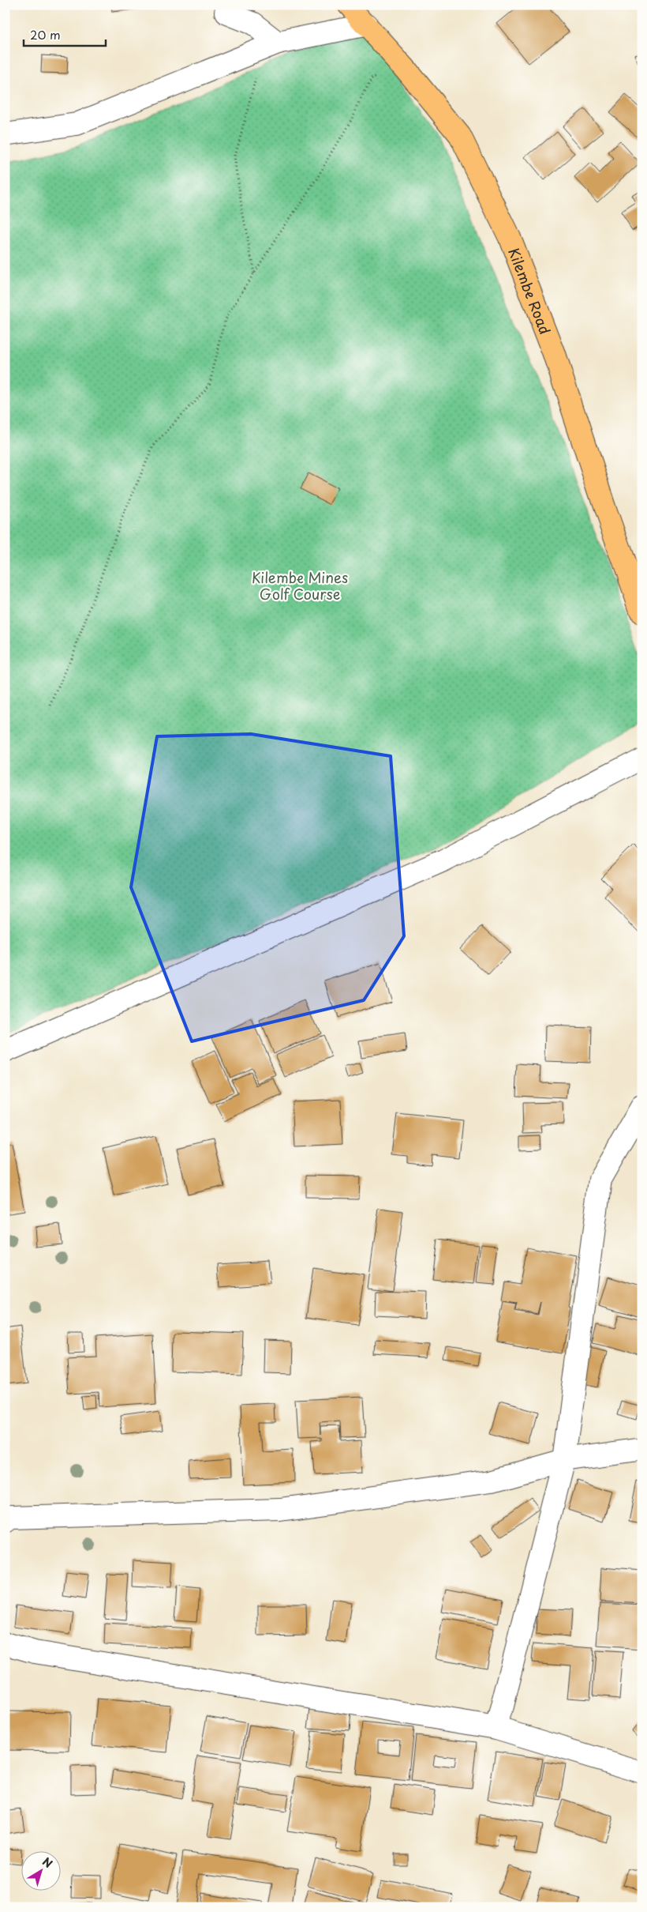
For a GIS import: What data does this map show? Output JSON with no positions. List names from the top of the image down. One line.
{"streets":{"main road":["Kilembe Road"]},"parks":["Kilembe Mines Golf Course"],"scale_bar":"20 m","north":"top right"}
